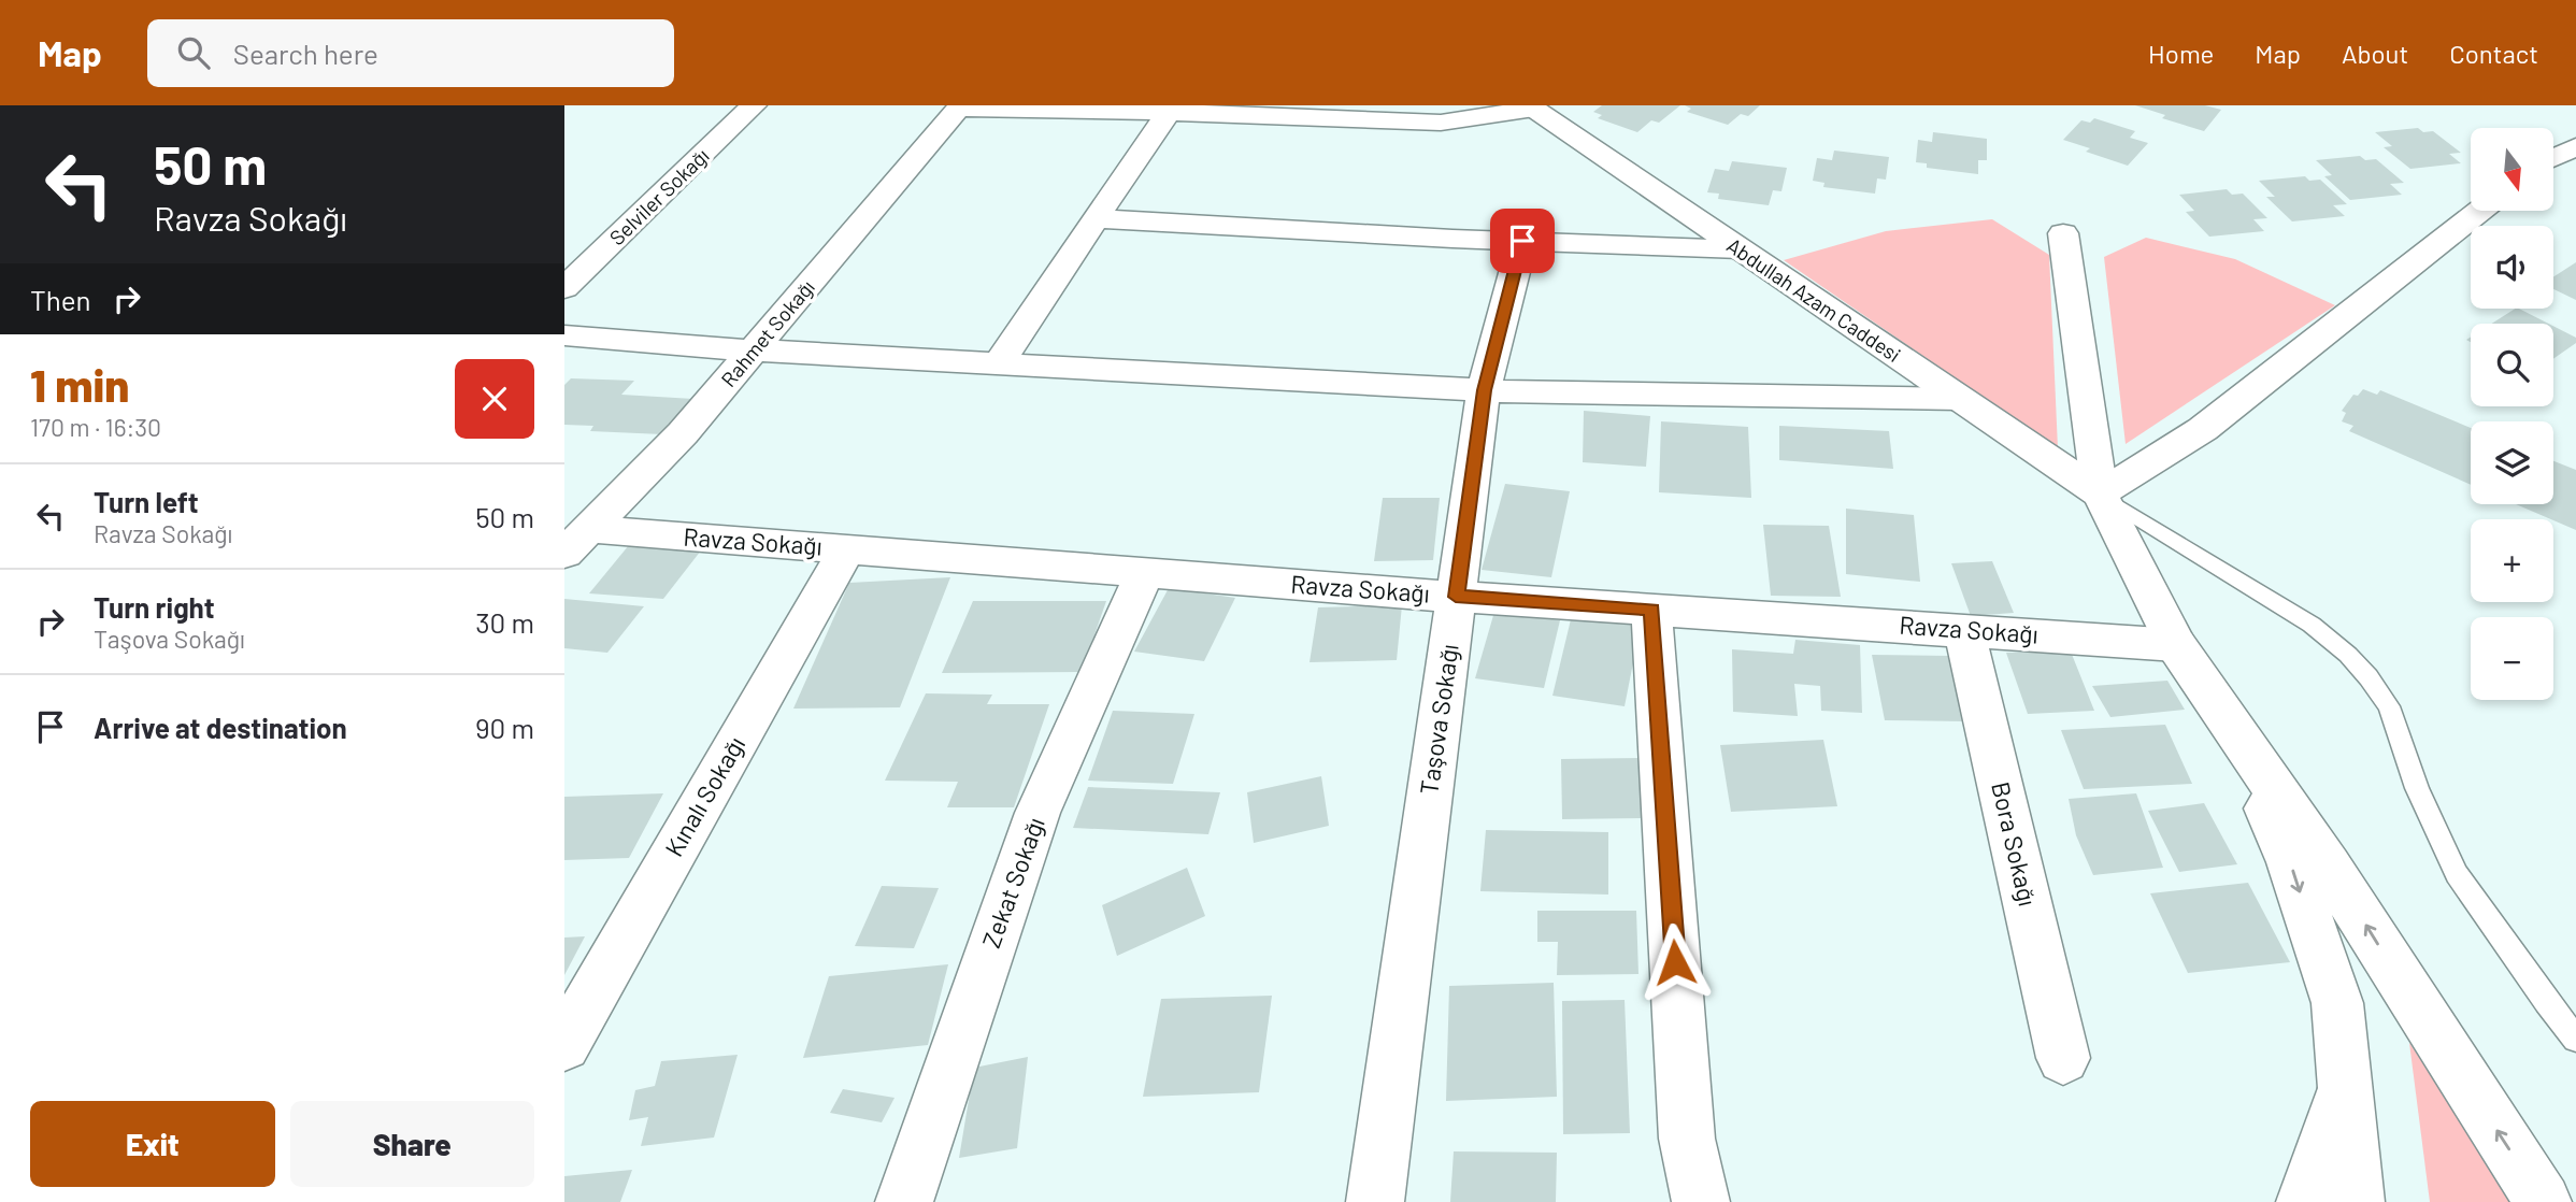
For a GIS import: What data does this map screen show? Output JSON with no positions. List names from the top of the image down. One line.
{"streets":{"main road":["Selviler Sokağı","Abdullah Azam Caddesi","Rahmet Sokağı","Ravza Sokağı","Taşova Sokağı","Kınalı Sokağı","Bora Sokağı","Zekat Sokağı"]},"crossings":[["Rahmet Sokağı","Ravza Sokağı"],["Ravza Sokağı","Taşova Sokağı"],["Ravza Sokağı","Kınalı Sokağı"],["Ravza Sokağı","Bora Sokağı"],["Ravza Sokağı","Zekat Sokağı"]],"north":"bottom","page":{"header":"Map","search":"Search here","nav":["Home","Map","About","Contact"],"turn":["50 m","Ravza Sokağı"],"map_buttons":["+","−"],"then":"Then","heading":["1 min","170 m · 16:30"],"list":[{"name":"Turn left","note":"Ravza Sokağı","value":"50 m"},{"name":"Turn right","note":"Taşova Sokağı","value":"30 m"},{"name":"Arrive at destination","value":"90 m"}],"buttons":["Exit","Share"]}}
